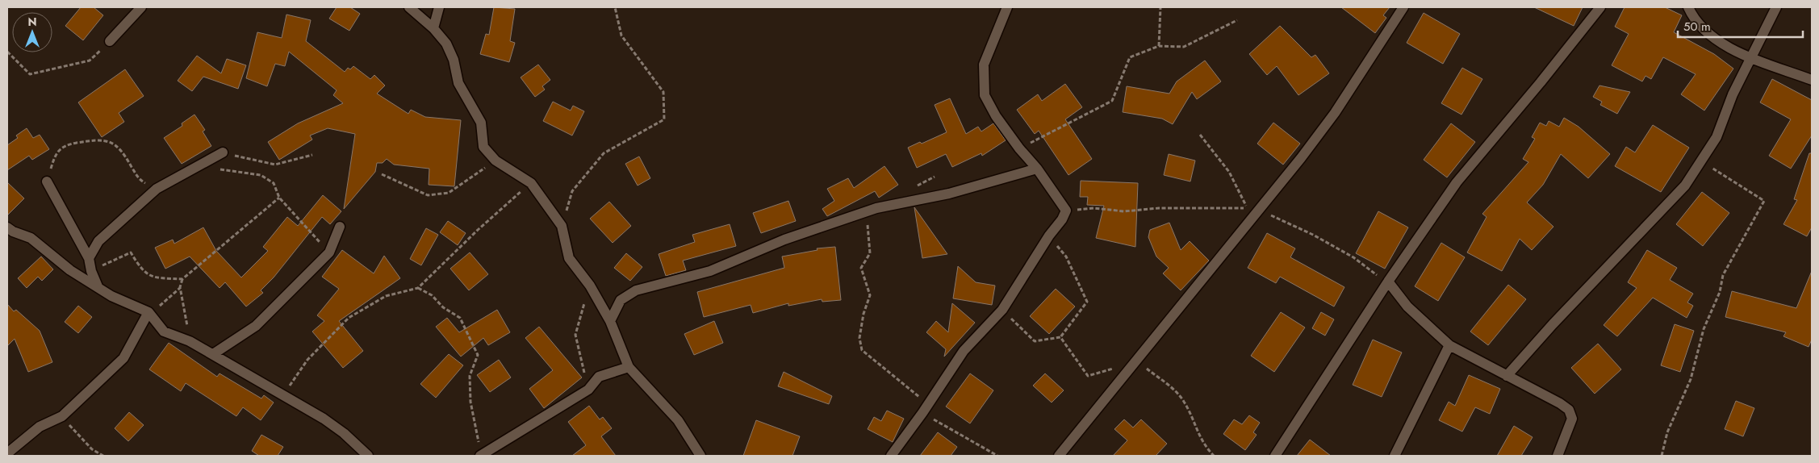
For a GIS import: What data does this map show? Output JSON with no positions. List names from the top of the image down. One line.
{"scale_bar":"50 m","north":"top"}
